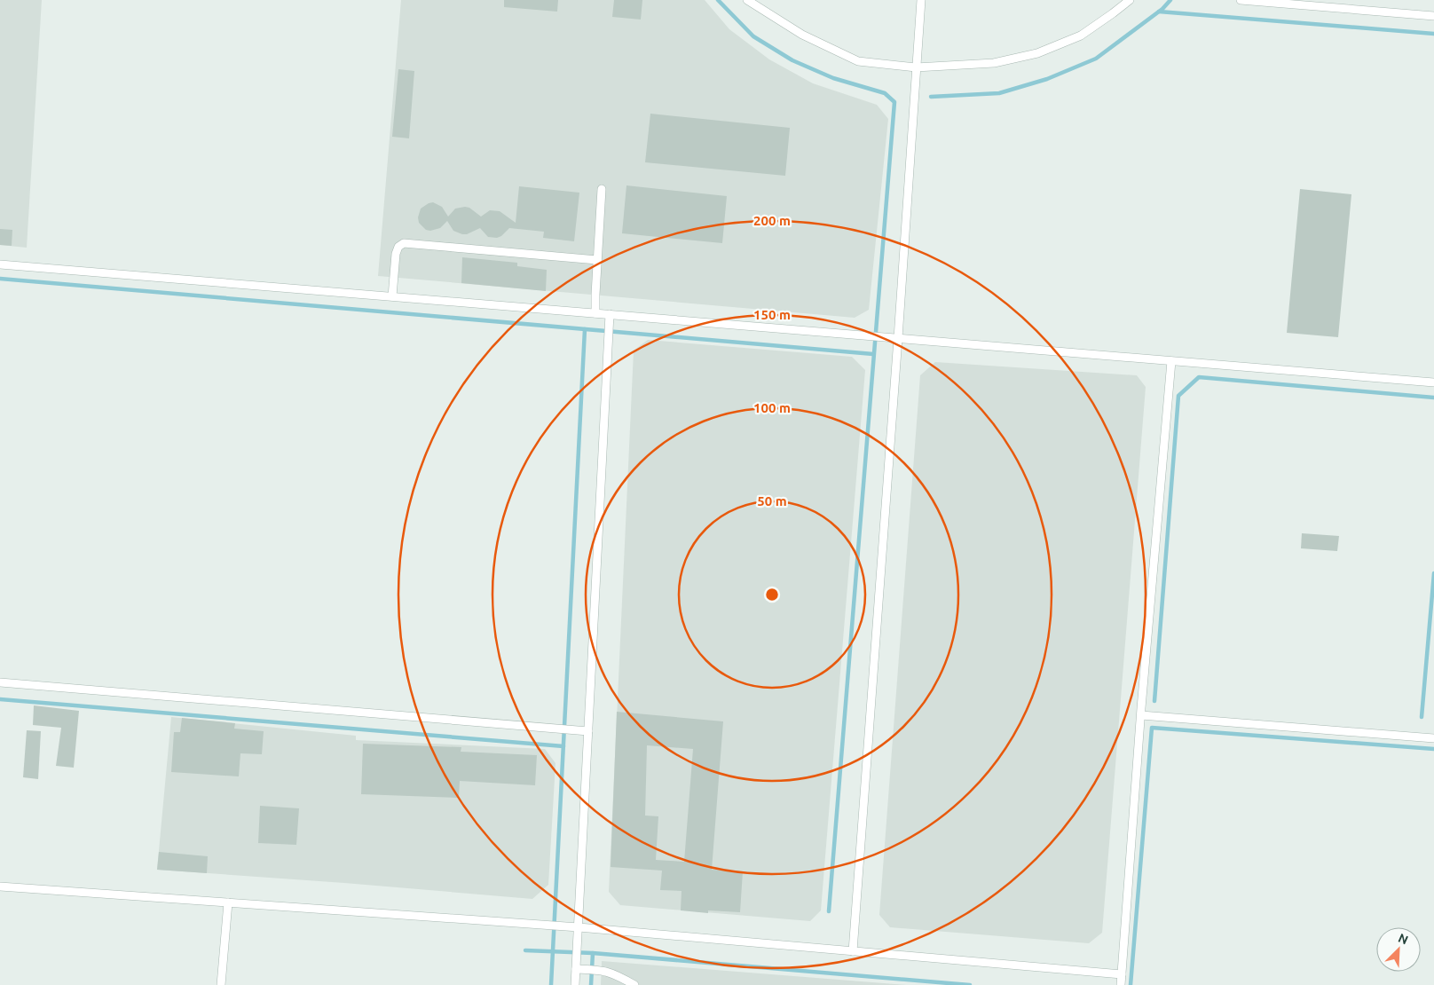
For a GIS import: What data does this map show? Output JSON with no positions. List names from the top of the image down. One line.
{"north":"top right","rings":["200 m","150 m","100 m","50 m"]}
